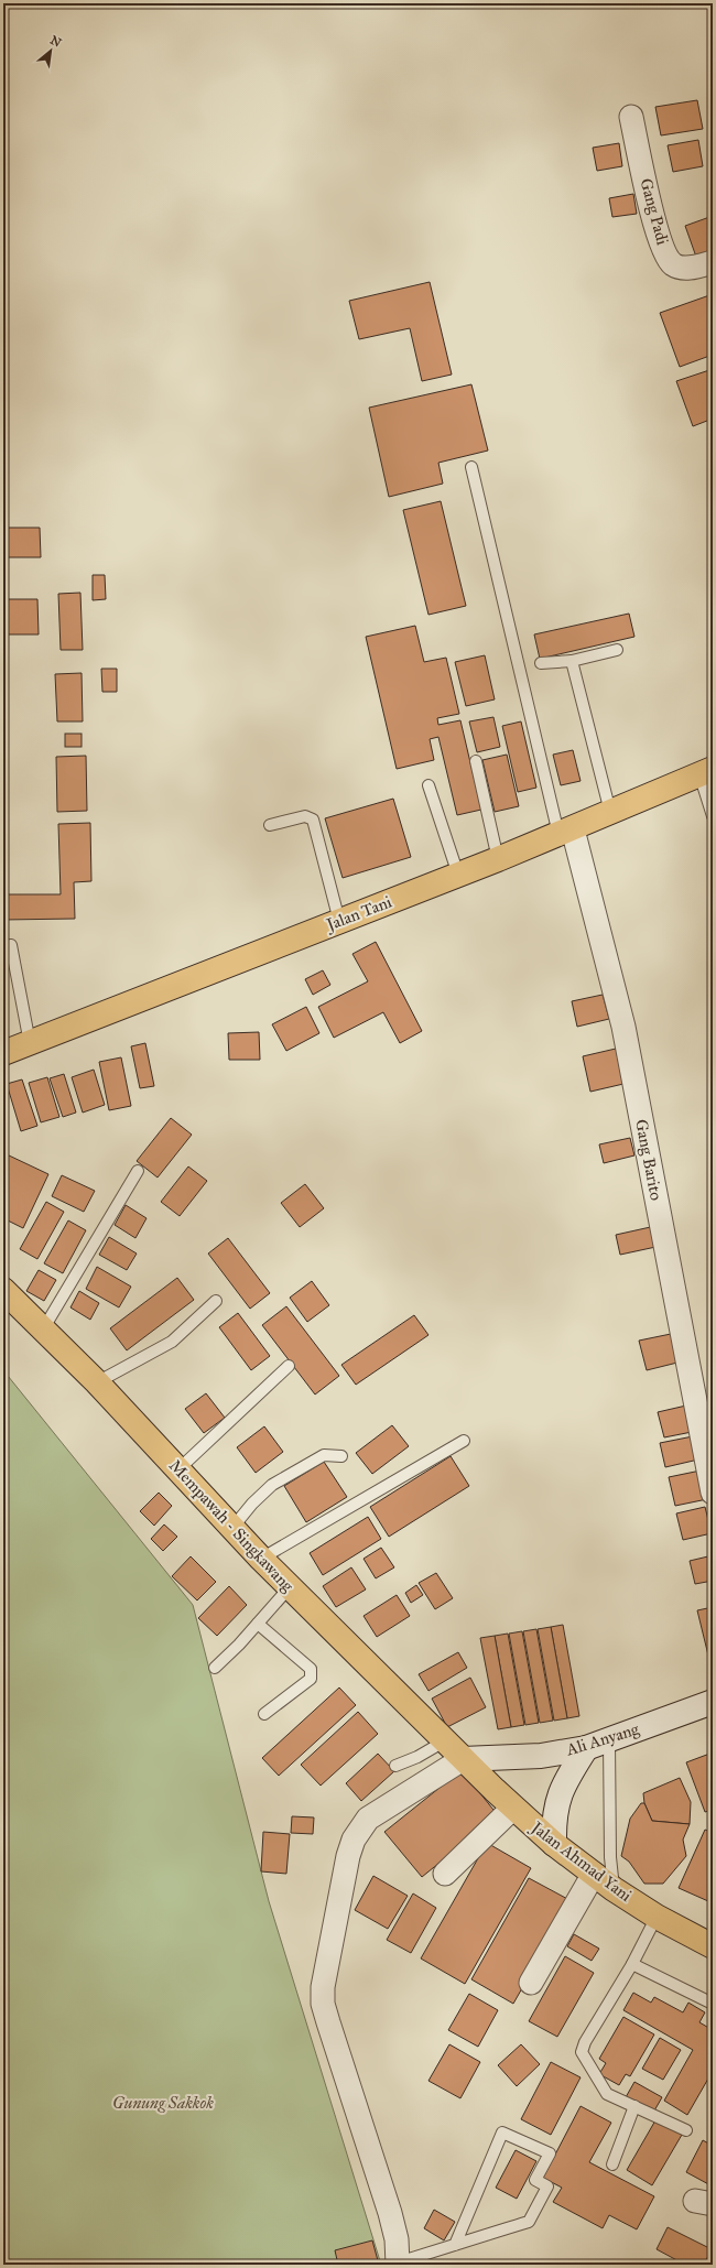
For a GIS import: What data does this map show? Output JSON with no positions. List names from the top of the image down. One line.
{"streets":{"main road":["Jalan Tani","Mempawah - Singkawang","Jalan Ahmad Yani"],"street":["Gang Padi","Gang Barito","Ali Anyang"]},"crossings":[["Jalan Tani","Gang Barito"],["Mempawah - Singkawang","Ali Anyang"],["Mempawah - Singkawang","Jalan Ahmad Yani"],["Ali Anyang","Jalan Ahmad Yani"]],"parks":["Gunung Sakkok"],"north":"top right"}
